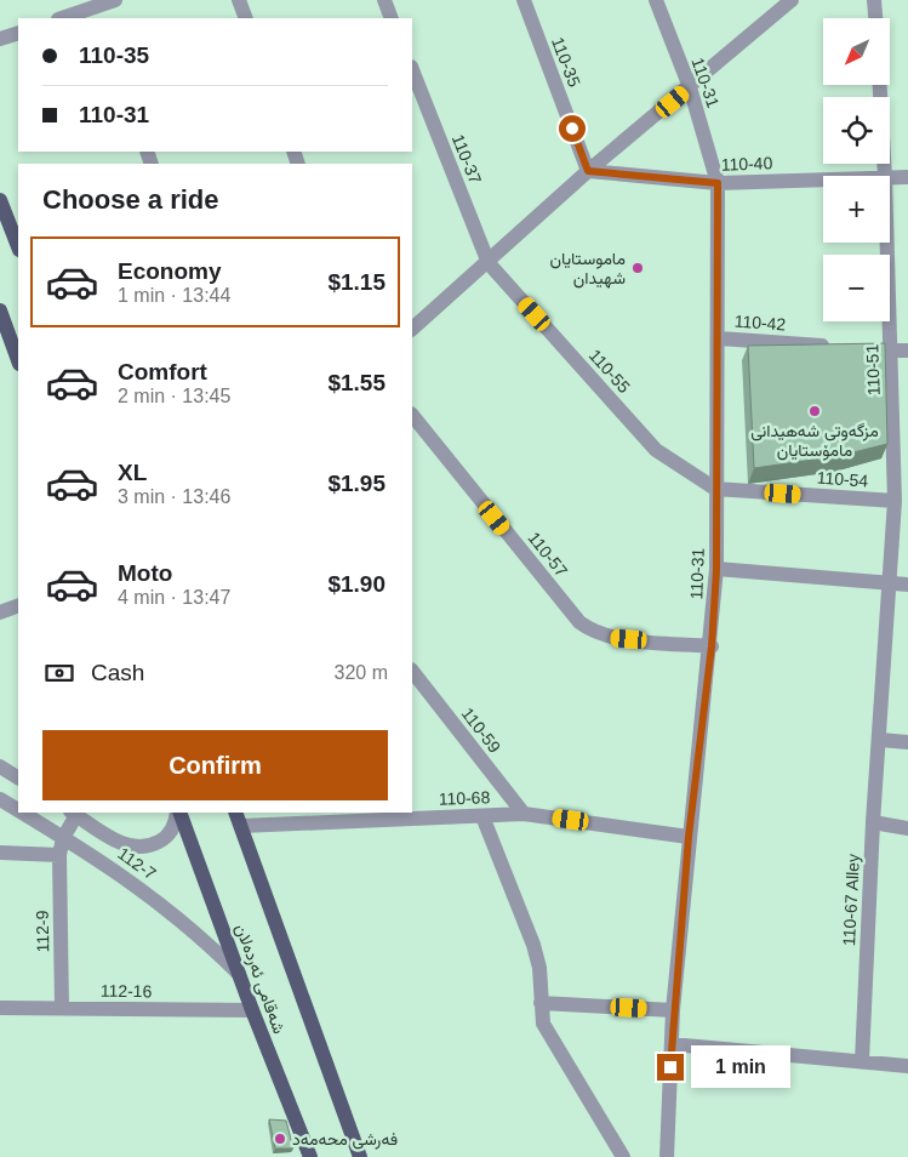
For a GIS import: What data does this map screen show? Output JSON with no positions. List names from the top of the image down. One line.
{"streets":{"main road":["شەقامی ئەردەلان"],"street":["110-35","110-31","110-37","110-40","110-42","110-51","110-55","110-54","110-57","110-59","110-68","112-7","110-67 Alley","112-9","112-16"]},"crossings":[["110-35","110-40"],["110-31","110-40"],["110-31","110-42"],["110-31","110-55"],["110-31","110-54"],["110-31","110-57"],["110-31","110-68"],["110-37","110-55"],["110-51","110-54"],["110-51","110-67 Alley"],["110-55","110-54"],["110-59","110-68"],["110-68","شەقامی ئەردەلان"],["112-7","112-9"],["112-7","شەقامی ئەردەلان"],["112-9","112-16"],["شەقامی ئەردەلان","112-16"]],"places":["ماموستايان شهيدان","مزگەوتی شەهیدانی مامۆستایان","فەرشی محەمەد"],"north":"bottom left","page":{"map_buttons":["+","−"],"banner":["110-35","110-31"],"heading":"Choose a ride","list":[{"name":"Economy","note":"1 min · 13:44","value":"$1.15"},{"name":"Comfort","note":"2 min · 13:45","value":"$1.55"},{"name":"XL","note":"3 min · 13:46","value":"$1.95"},{"name":"Moto","note":"4 min · 13:47","value":"$1.90"}],"pay":["Cash","320 m"],"buttons":"Confirm","bubble":"1 min"}}
